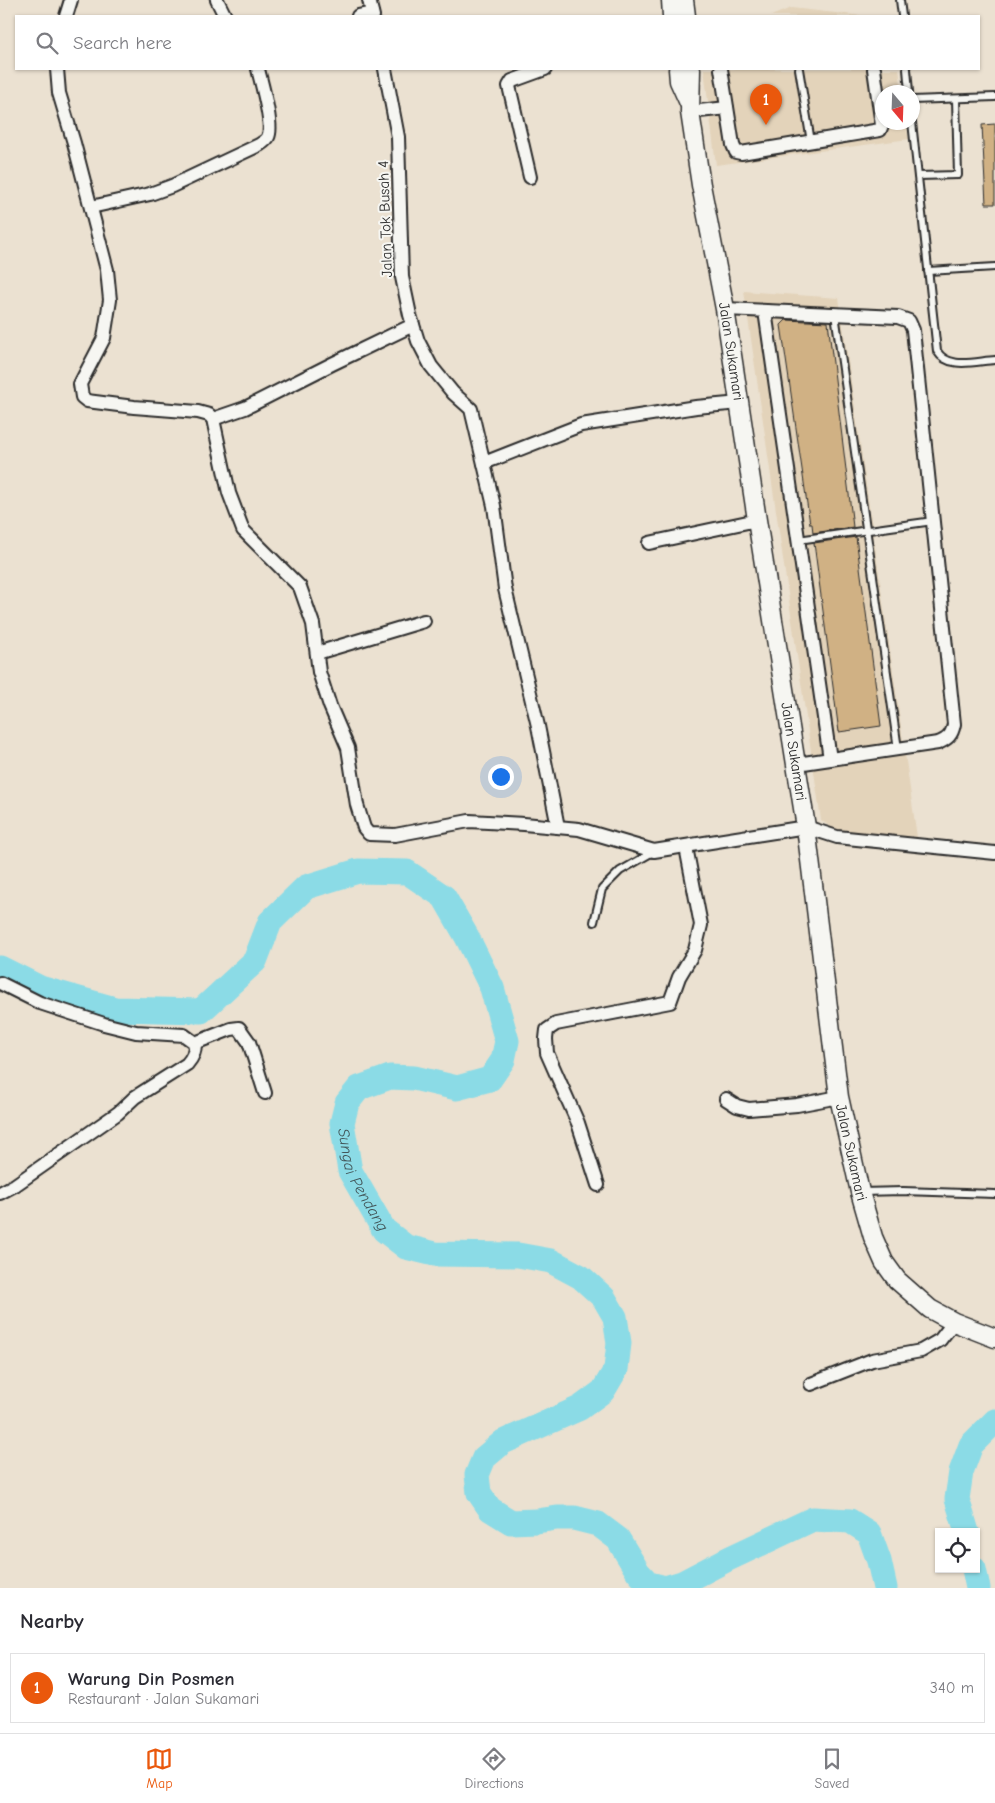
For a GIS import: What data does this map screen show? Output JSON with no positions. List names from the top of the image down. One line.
{"streets":{"street":["Jalan Tok Busah 4","Jalan Sukamari"]},"water":["Sungai Pendang"],"north":"bottom","page":{"search":"Search here","pins":"1","heading":"Nearby","list":[{"mark":"1","name":"Warung Din Posmen","note":"Restaurant · Jalan Sukamari","value":"340 m"}],"nav":["Map","Directions","Saved"]}}
